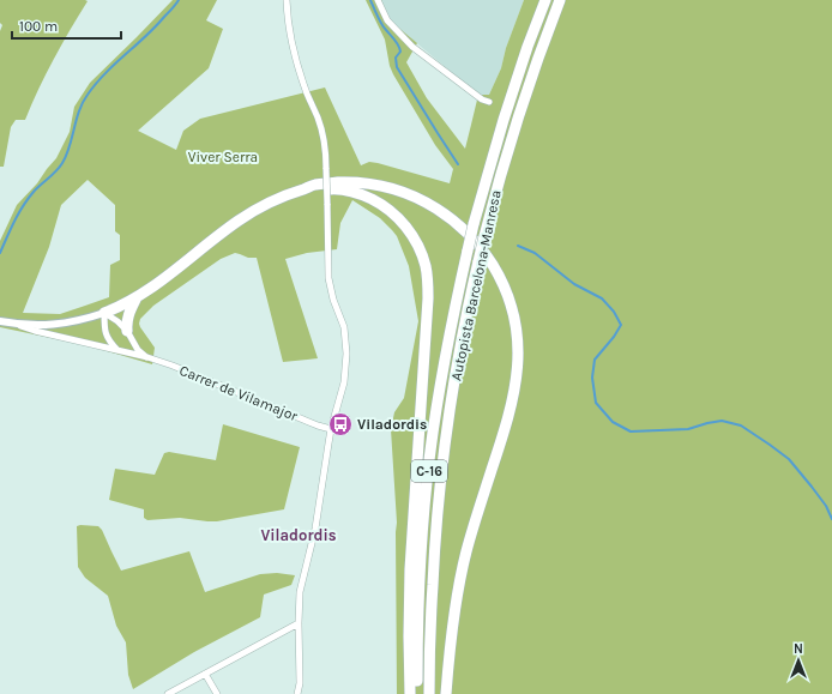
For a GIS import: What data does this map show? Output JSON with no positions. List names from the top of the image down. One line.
{"streets":{"highway":["Autopista Barcelona-Manresa","C-16"],"street":["Carrer de Vilamajor"]},"districts":["Viladordis"],"parks":["Viver Serra"],"places":{"bus stop":["Viladordis"]},"scale_bar":"100 m","north":"top"}
